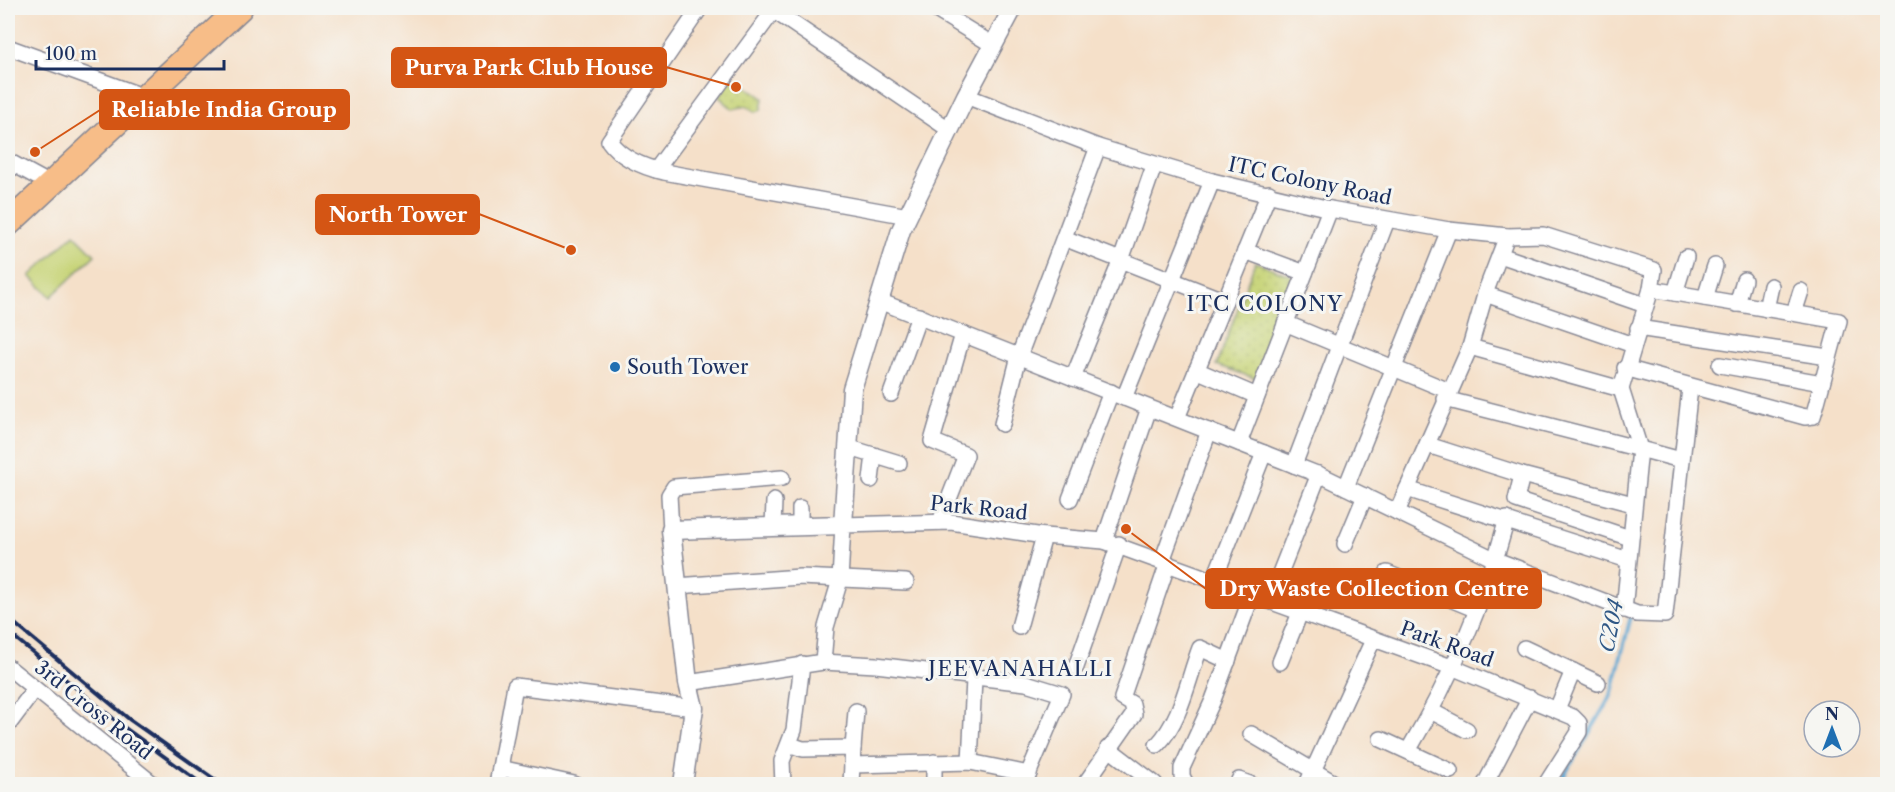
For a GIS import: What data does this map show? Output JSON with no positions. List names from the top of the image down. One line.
{"streets":{"street":["ITC Colony Road","Park Road","3rd Cross Road"]},"districts":["ITC COLONY","JEEVANAHALLI"],"water":["C204"],"places":["Purva Park Club House","Reliable India Group","North Tower","South Tower","Dry Waste Collection Centre"],"scale_bar":"100 m","north":"top"}
